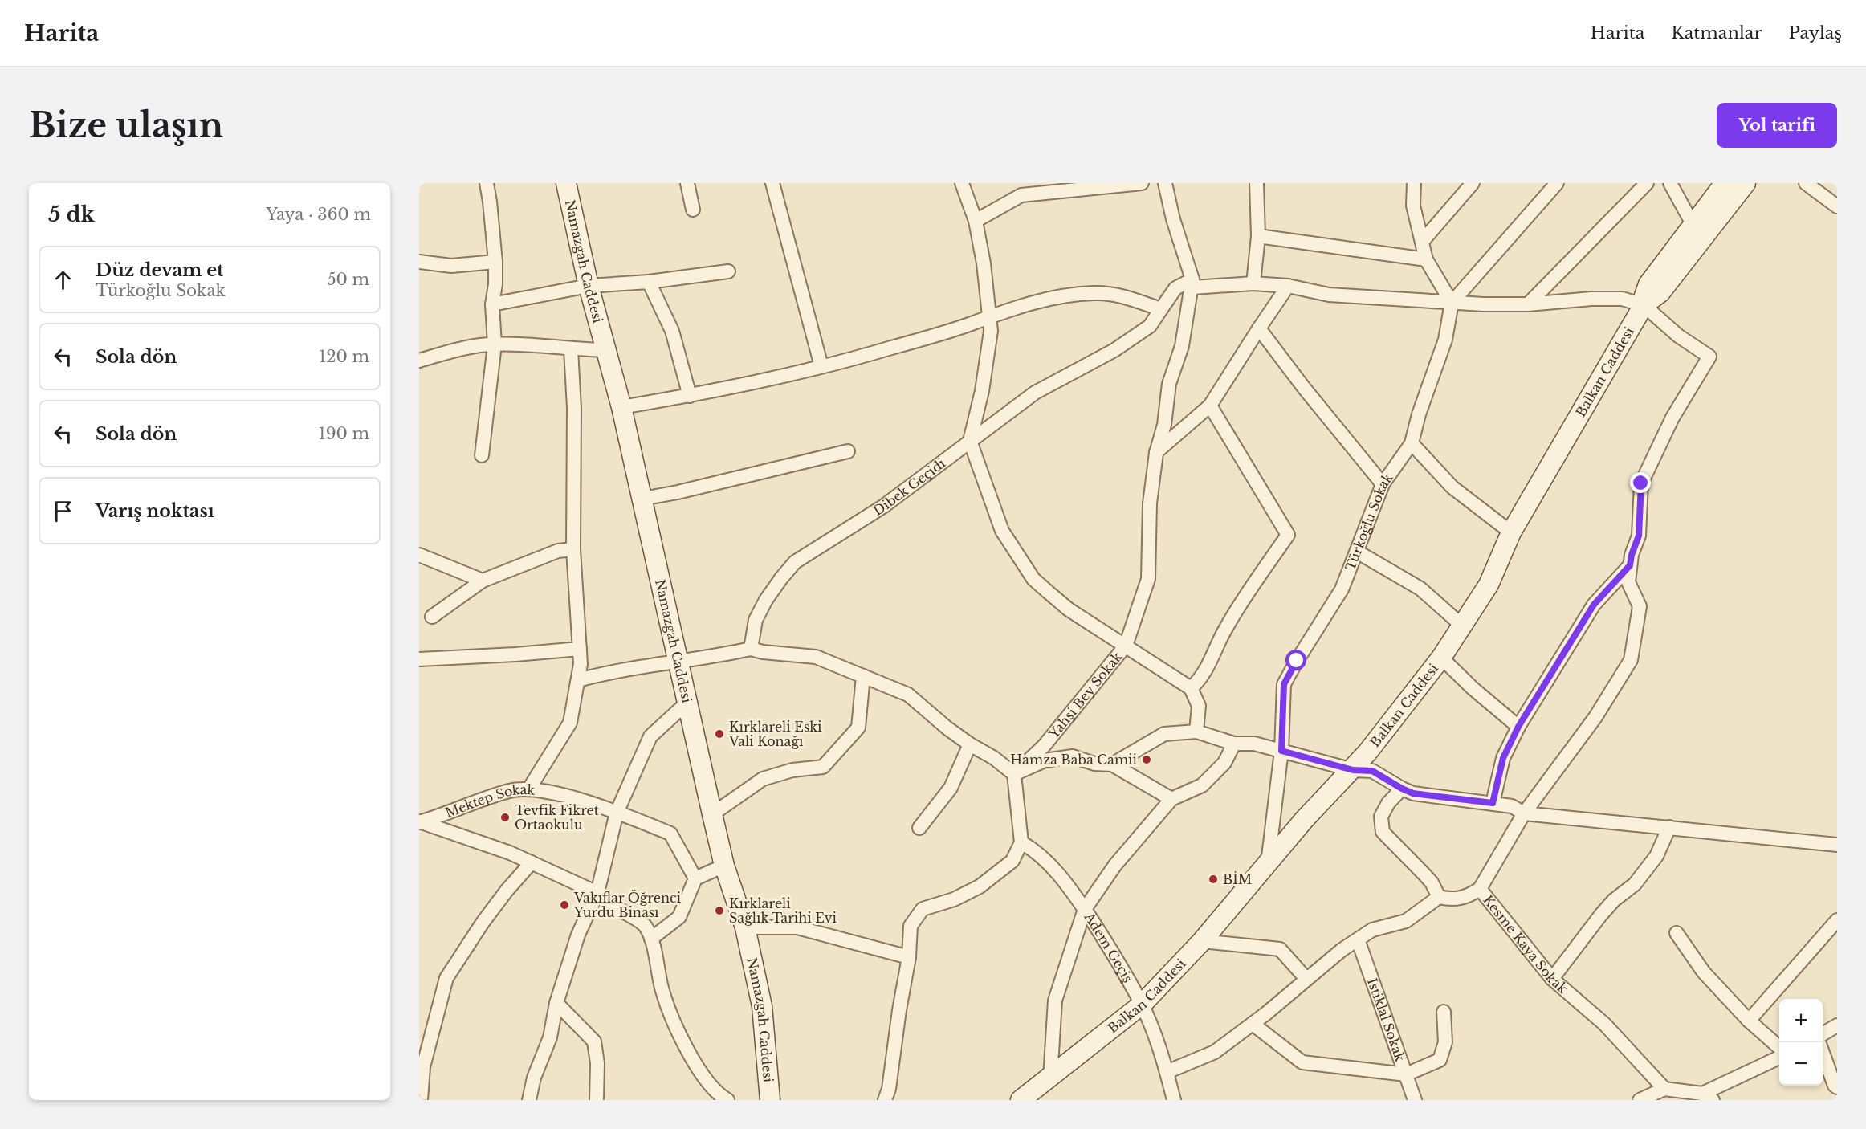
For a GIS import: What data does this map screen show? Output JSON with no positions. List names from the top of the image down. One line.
{"streets":{"main road":["Namazgah Caddesi","Balkan Caddesi"],"street":["Dibek Geçidi","Türkoğlu Sokak","Yahşi Bey Sokak","Mektep Sokak","Kesme Kaya Sokak","Adem Geçiş","İstiklal Sokak"]},"crossings":[["Balkan Caddesi","Türkoğlu Sokak"],["Balkan Caddesi","Adem Geçiş"],["Dibek Geçidi","Yahşi Bey Sokak"]],"places":["Kırklareli Eski Vali Konağı","Hamza Baba Camii","Tevfik Fikret Ortaokulu","BİM","Vakıflar Öğrenci Yurdu Binası","Kırklareli Sağlık Tarihi Evi"],"page":{"header":"Harita","nav":["Harita","Katmanlar","Paylaş"],"buttons":"Yol tarifi","title":"Bize ulaşın","heading":["5 dk","Yaya · 360 m"],"list":[["Düz devam et","Türkoğlu Sokak","50 m"],["Sola dön","120 m"],["Sola dön","190 m"],"Varış noktası"],"map_buttons":["+","−"]}}
